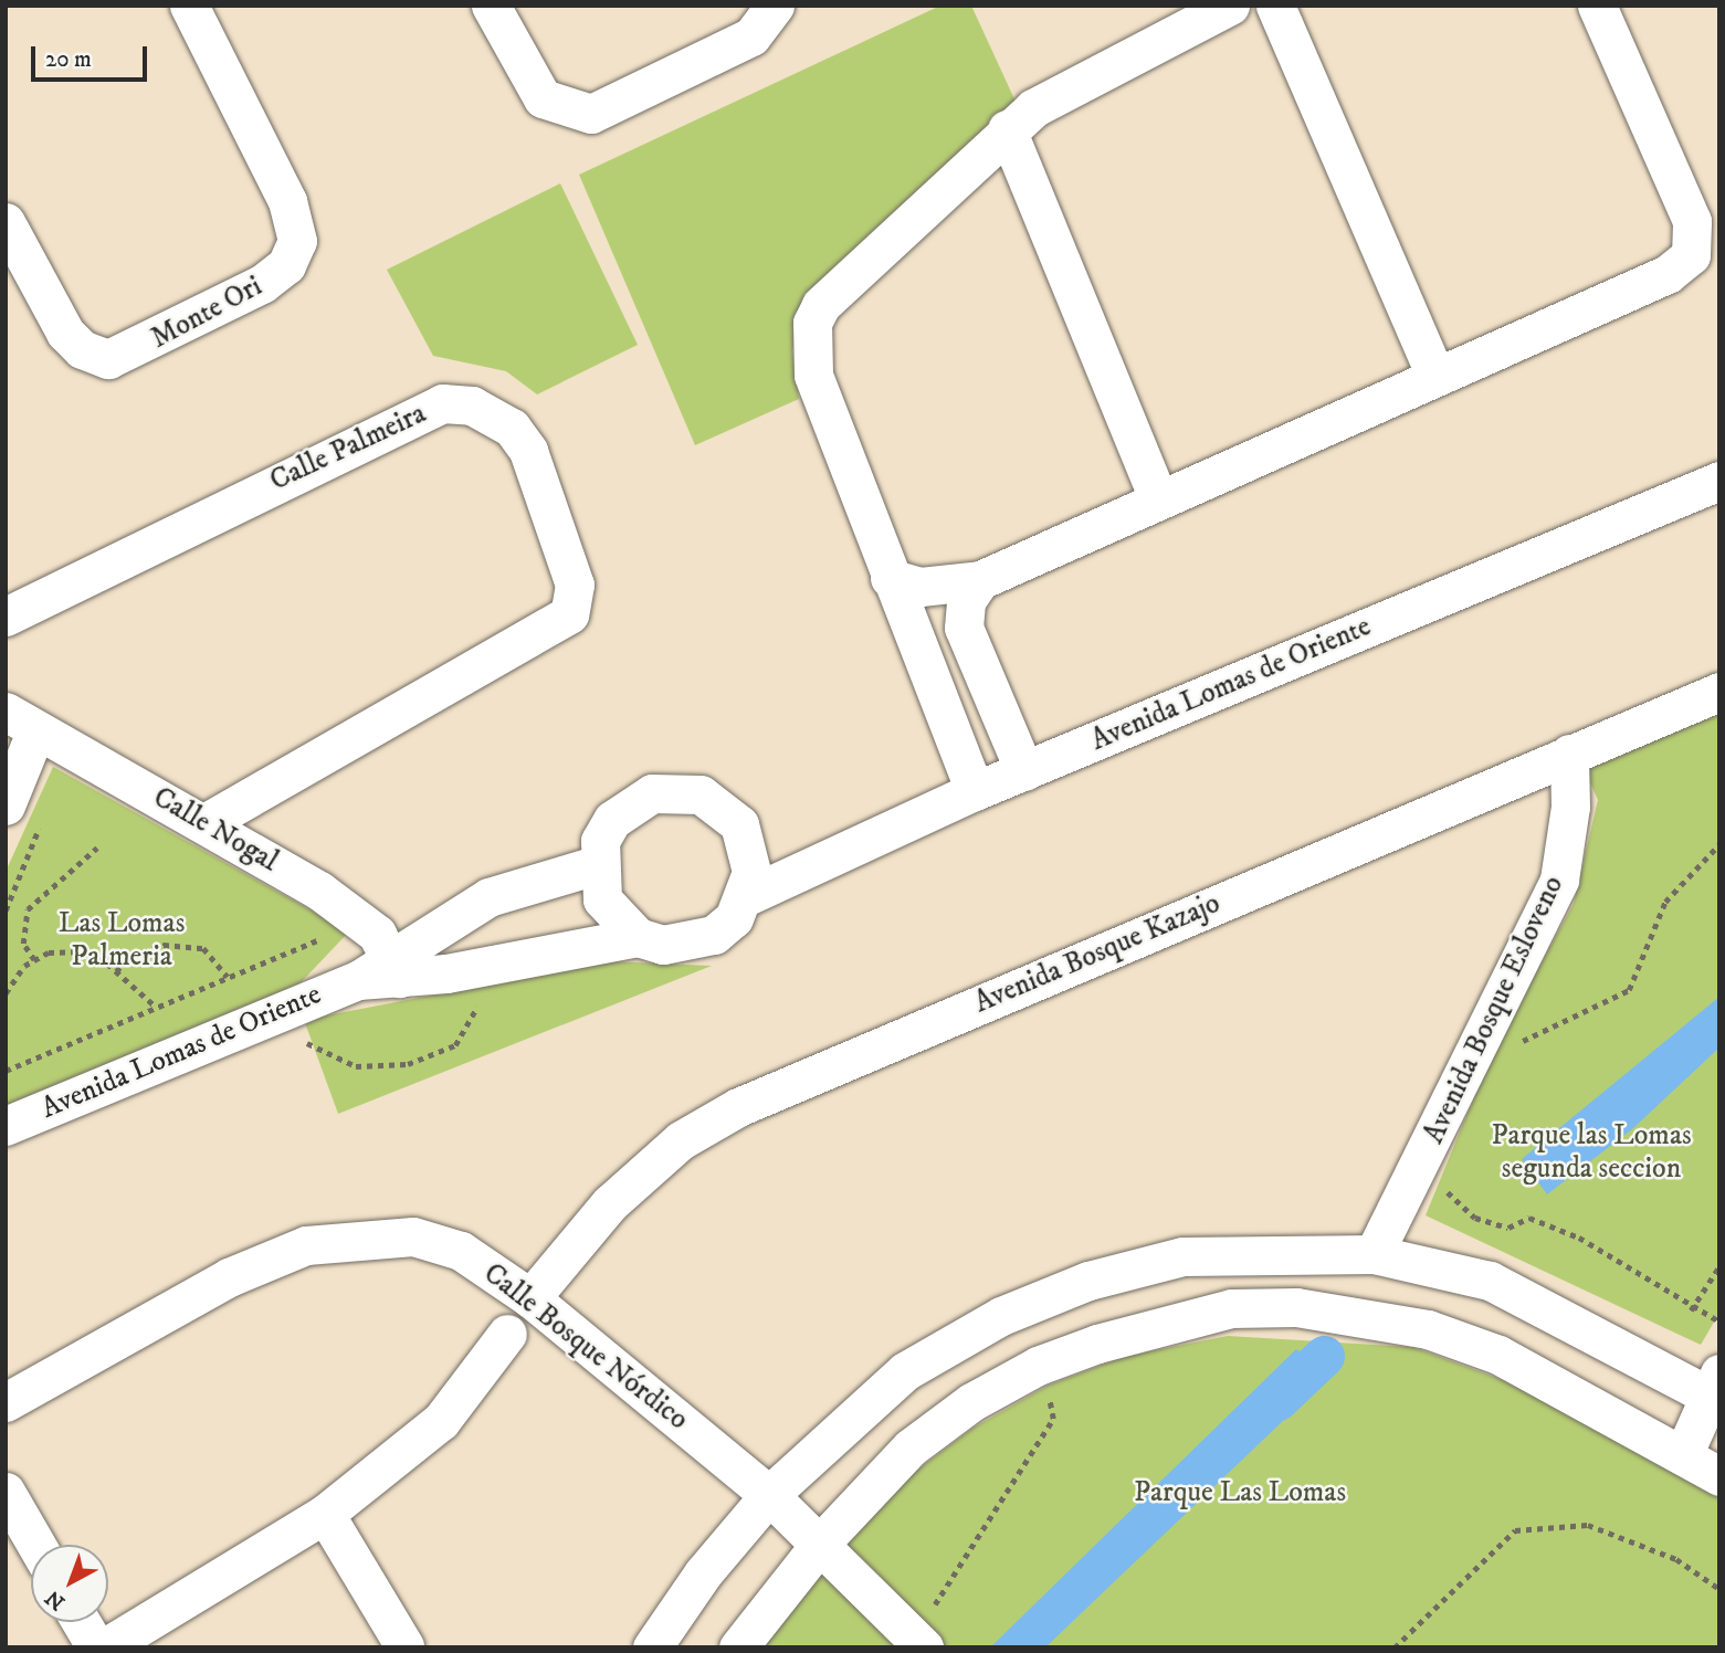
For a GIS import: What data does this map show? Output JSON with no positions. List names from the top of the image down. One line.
{"streets":{"street":["Monte Ori","Calle Palmeira","Avenida Lomas de Oriente","Calle Nogal","Avenida Bosque Kazajo","Avenida Bosque Esloveno","Calle Bosque Nórdico"]},"crossings":[["Calle Palmeira","Calle Nogal"],["Avenida Lomas de Oriente","Calle Nogal"],["Avenida Bosque Kazajo","Avenida Bosque Esloveno"],["Avenida Bosque Kazajo","Calle Bosque Nórdico"]],"parks":["Las Lomas Palmeria","Parque las Lomas segunda seccion","Parque Las Lomas"],"scale_bar":"20 m","north":"bottom left"}
